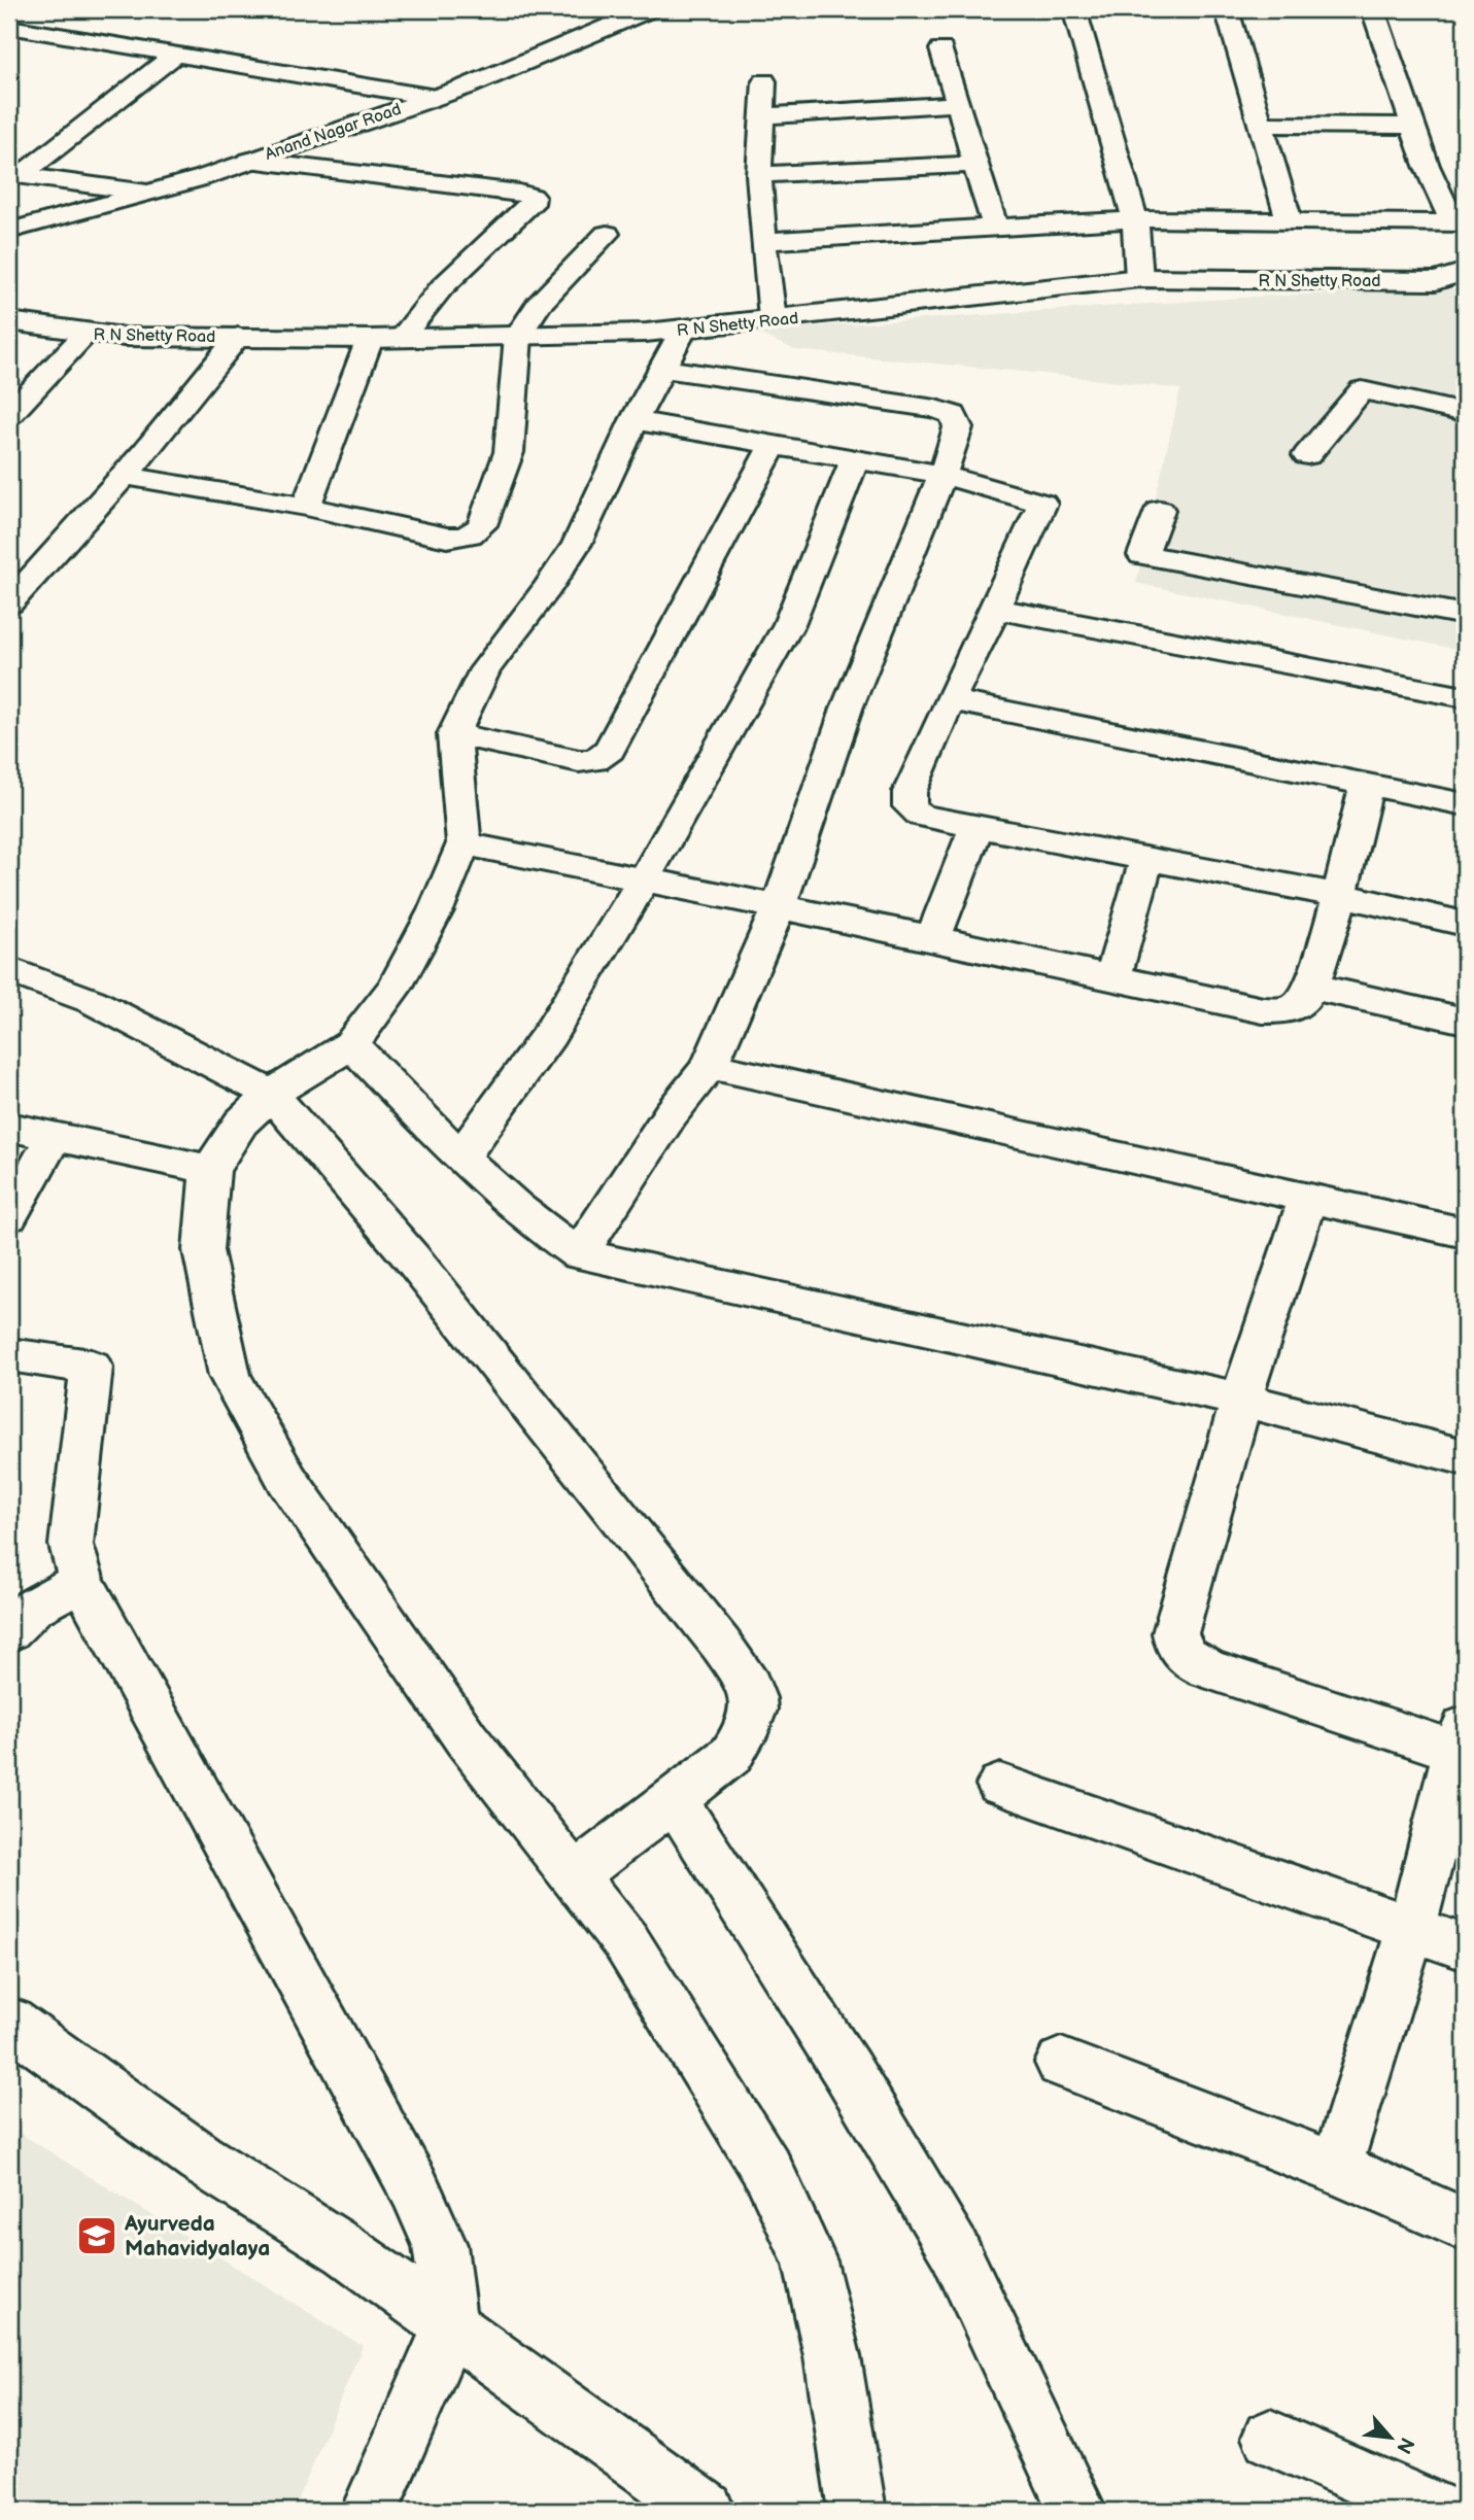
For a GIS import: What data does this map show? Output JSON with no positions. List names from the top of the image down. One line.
{"streets":{"street":["Anand Nagar Road","R N Shetty Road"]},"places":{"school or university":["Ayurveda Mahavidyalaya"]},"north":"bottom right"}
